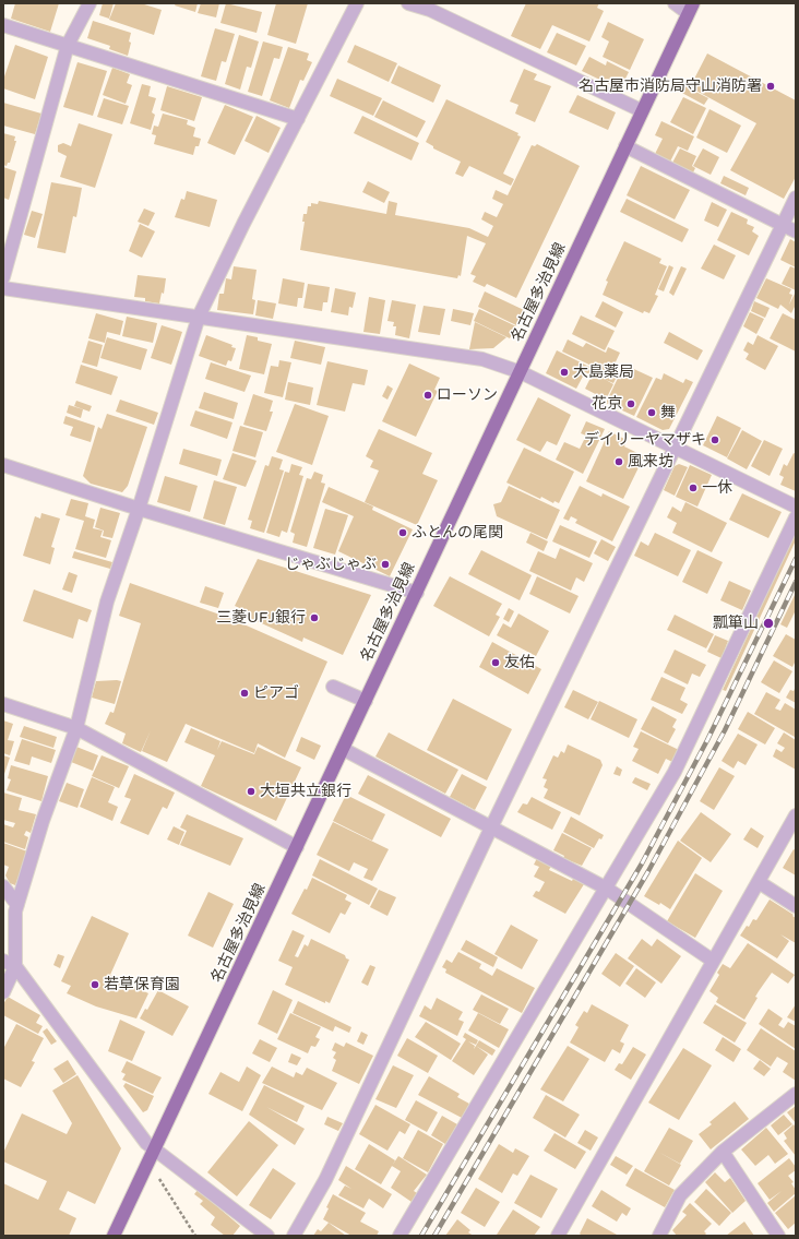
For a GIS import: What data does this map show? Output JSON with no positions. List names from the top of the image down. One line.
{"streets":{"main road":["名古屋多治見線"]},"places":["名古屋市消防局守山消防署","大島薬局","ローソン","花京","舞","デイリーヤマザキ","風来坊","一休","ふとんの尾関","じゃぶじゃぶ","三菱UFJ銀行","瓢箪山","友佑","ピアゴ","大垣共立銀行","若草保育園"]}
